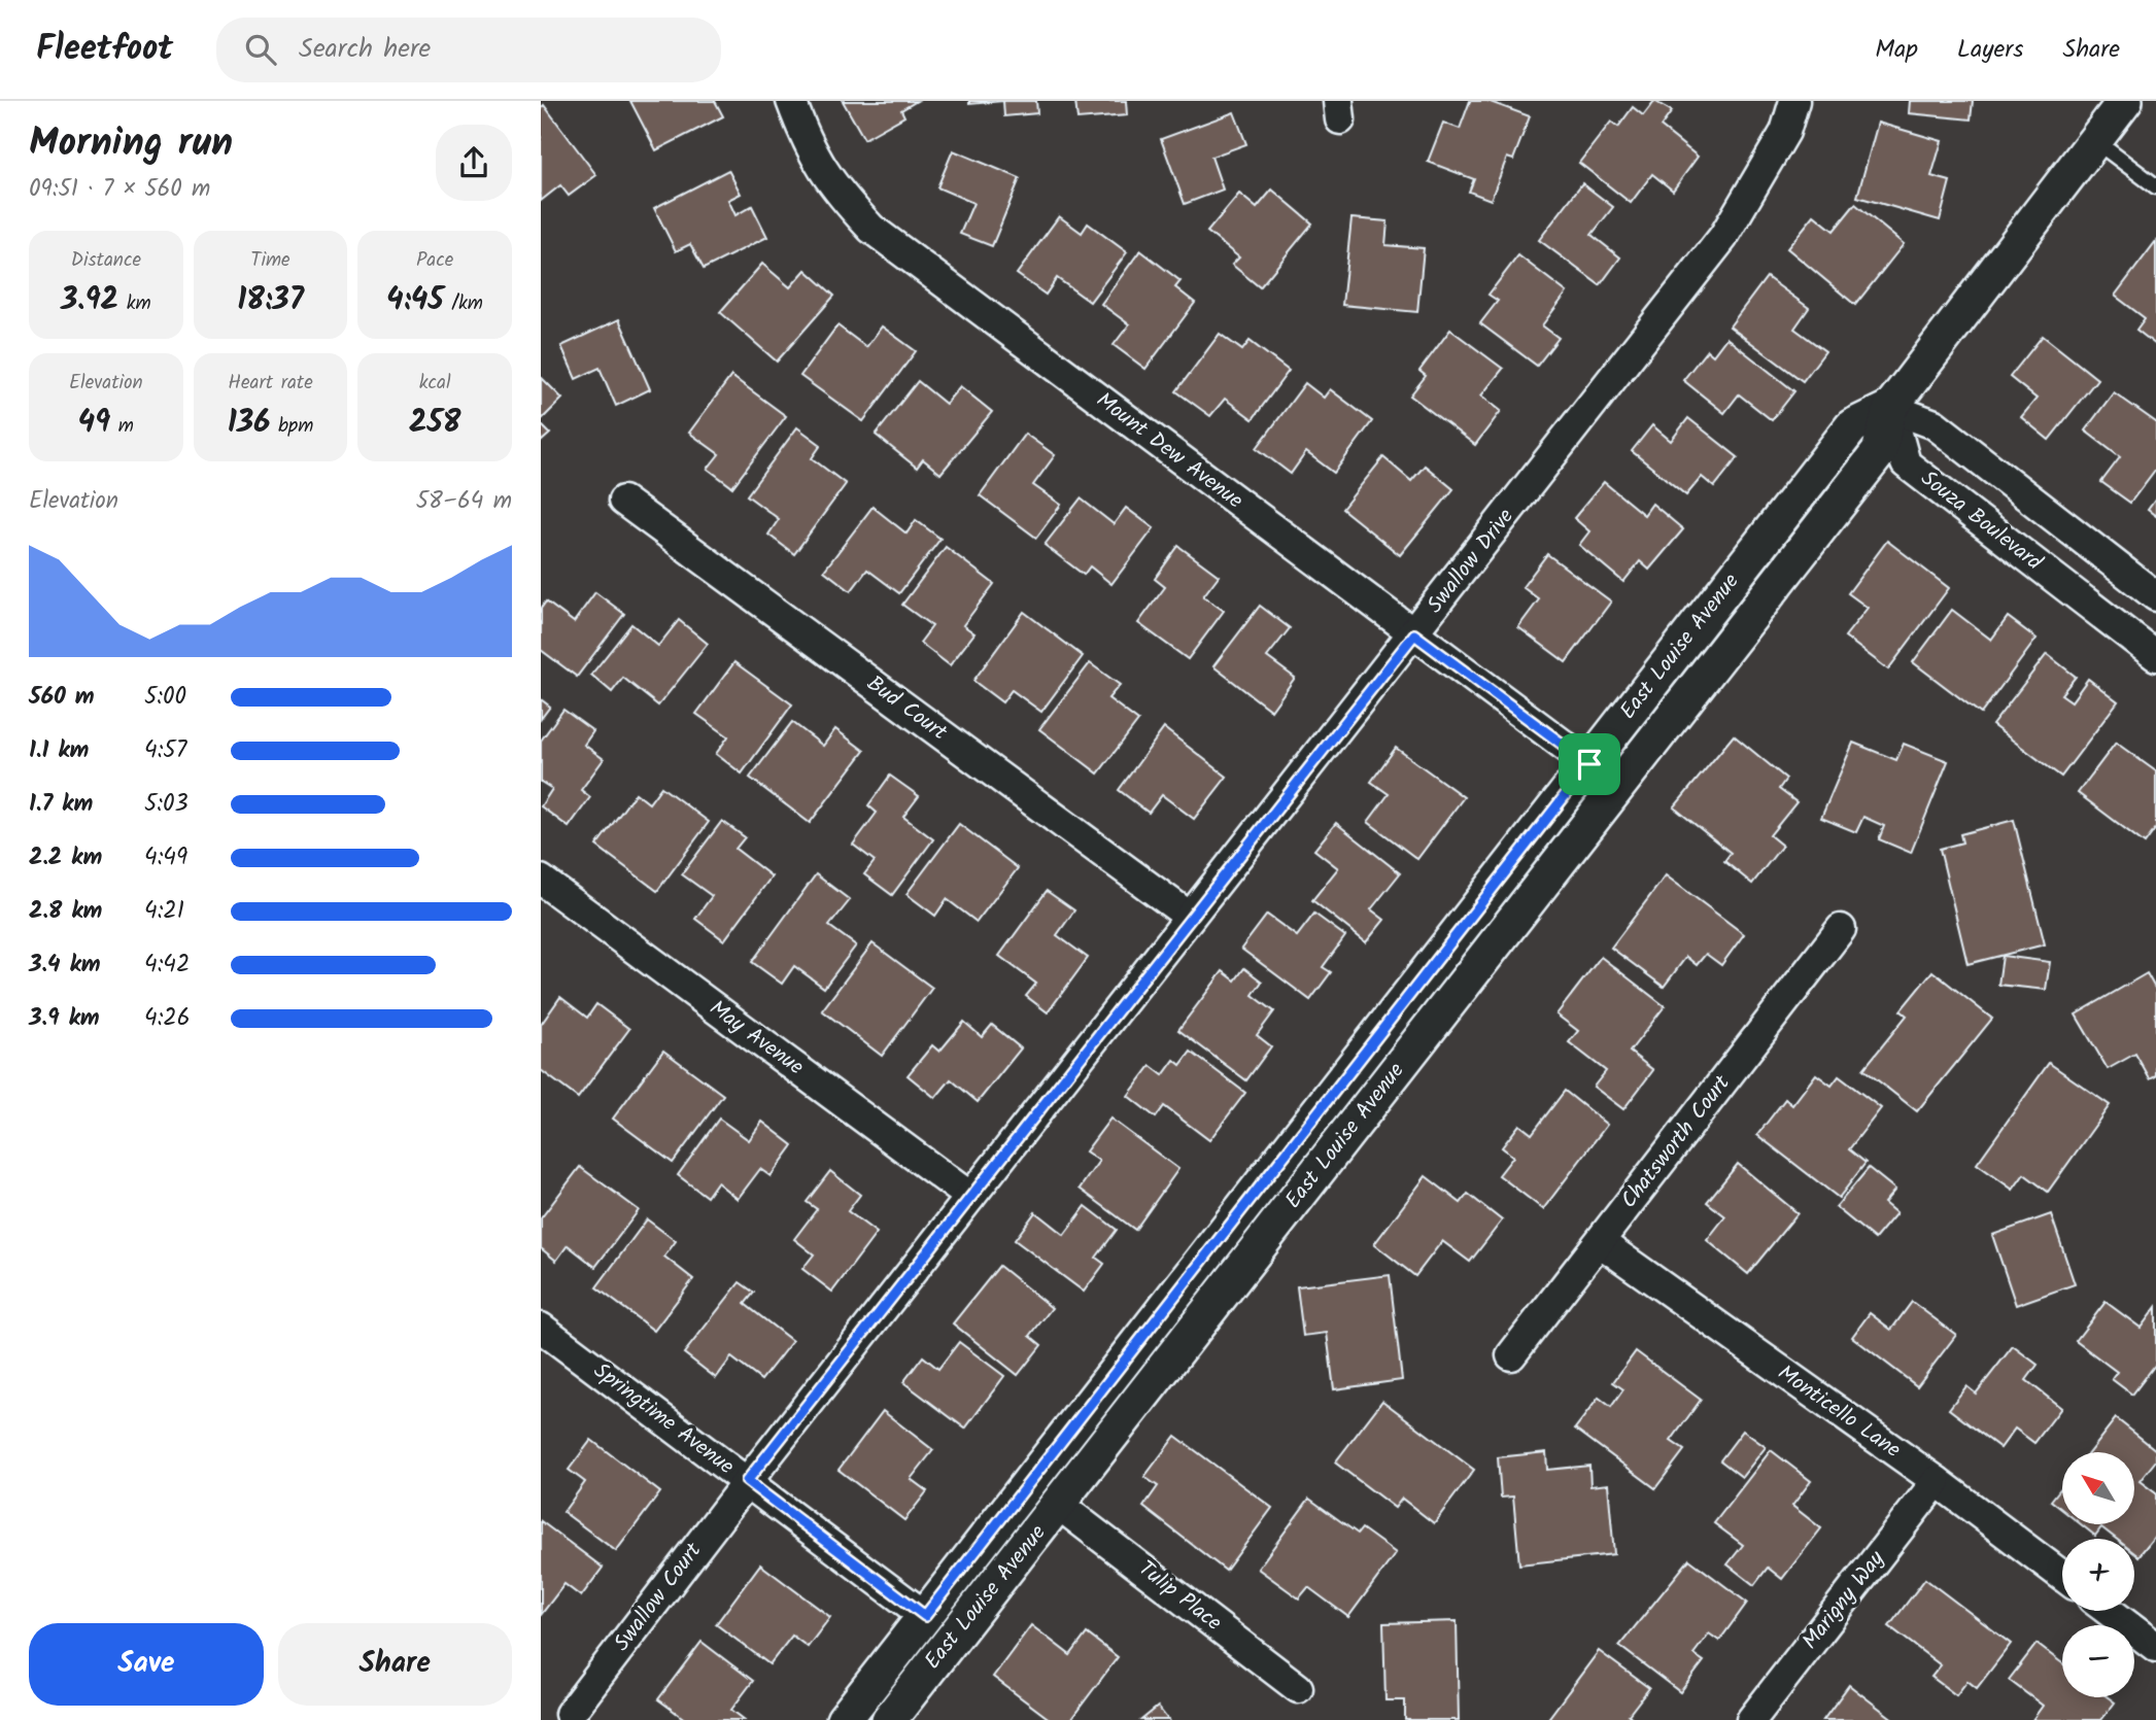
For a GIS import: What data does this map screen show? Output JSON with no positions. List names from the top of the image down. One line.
{"streets":{"street":["Mount Dew Avenue","Souza Boulevard","Swallow Drive","East Louise Avenue","Bud Court","May Avenue","Chatsworth Court","Monticello Lane","Springtime Avenue","Tulip Place","Swallow Court","Marigny Way"]},"crossings":[["Mount Dew Avenue","Swallow Drive"],["Mount Dew Avenue","East Louise Avenue"],["Souza Boulevard","East Louise Avenue"],["Swallow Drive","Bud Court"],["Swallow Drive","May Avenue"],["Swallow Drive","Springtime Avenue"],["Swallow Drive","Swallow Court"],["East Louise Avenue","Springtime Avenue"],["East Louise Avenue","Tulip Place"],["Chatsworth Court","Monticello Lane"],["Monticello Lane","Marigny Way"],["Springtime Avenue","Swallow Court"]],"north":"top left","page":{"header":"Fleetfoot","search":"Search here","nav":["Map","Layers","Share"],"heading":["Morning run","09:51 · 7 × 560 m"],"stats":[["Distance","3.92 km"],["Time","18:37"],["Pace","4:45 /km"],["Elevation","49 m"],["Heart rate","136 bpm"],["kcal","258"]],"chart":["Elevation","58–64 m"],"list":[{"name":"560 m","note":"5:00"},{"name":"1.1 km","note":"4:57"},{"name":"1.7 km","note":"5:03"},{"name":"2.2 km","note":"4:49"},{"name":"2.8 km","note":"4:21"},{"name":"3.4 km","note":"4:42"},{"name":"3.9 km","note":"4:26"}],"map_buttons":["+","−"],"buttons":["Save","Share"]}}
